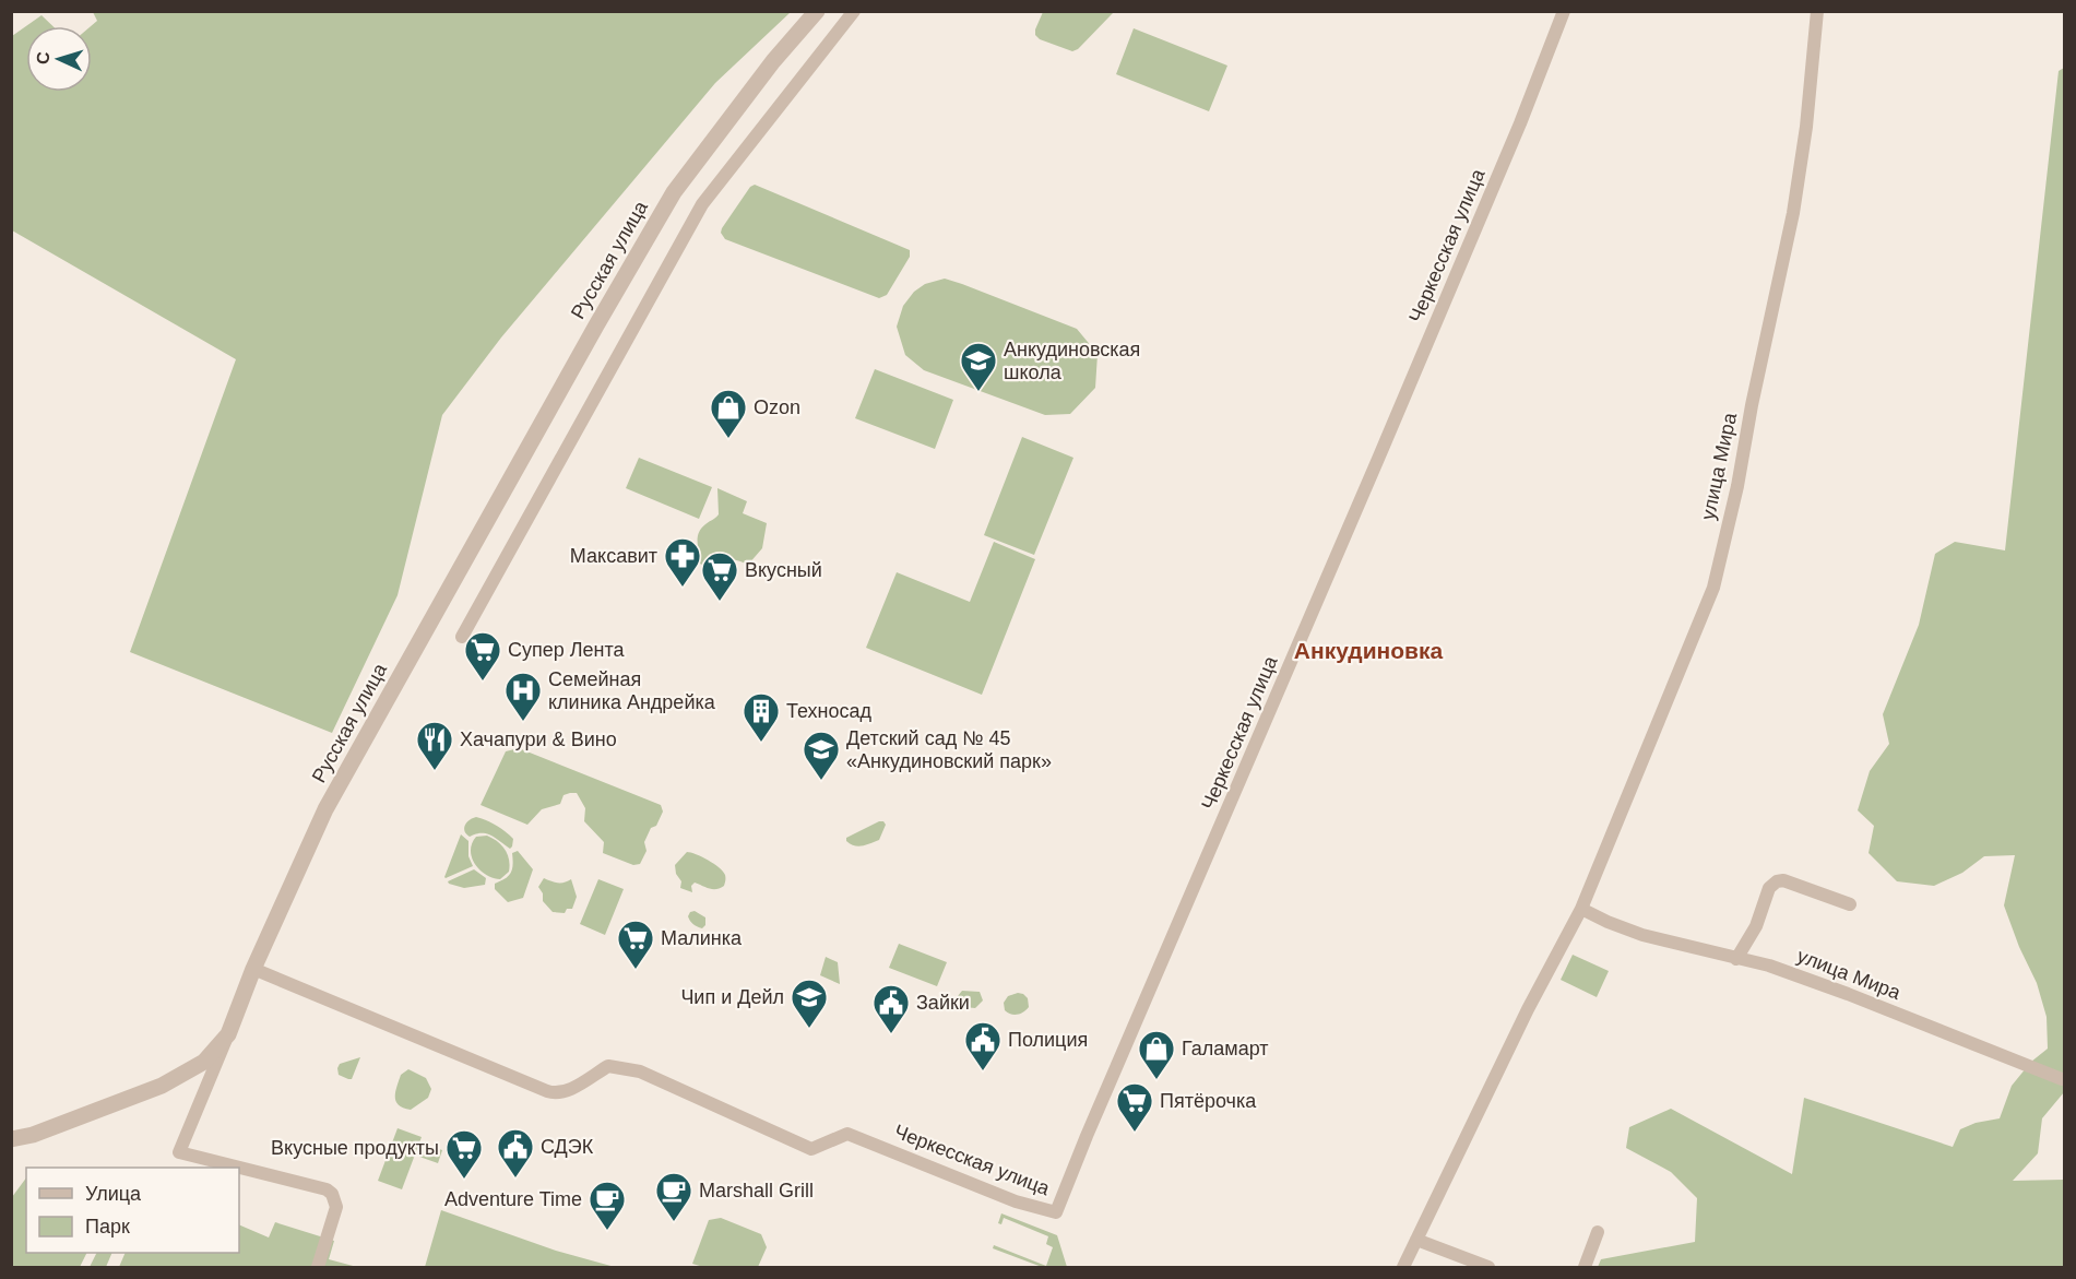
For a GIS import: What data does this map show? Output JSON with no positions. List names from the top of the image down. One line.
{"streets":{"street":["Черкесская улица","Русская улица","улица Мира"]},"crossings":[["Черкесская улица","Русская улица"]],"districts":["Анкудиновка"],"places":{"school or university":["Анкудиновская школа","Детский сад № 45 «Анкудиновский парк»","Чип и Дейл"],"shop":["Ozon","Галамарт"],"pharmacy":["Максавит"],"supermarket":["Вкусный","Супер Лента","Малинка","Пятёрочка","Вкусные продукты"],"hospital":["Семейная клиника Андрейка"],"building":["Техносад"],"restaurant":["Хачапури & Вино"],"public building":["Зайки","Полиция","СДЭК"],"cafe":["Marshall Grill","Adventure Time"]},"legend":["Улица","Парк"],"north":"left"}
